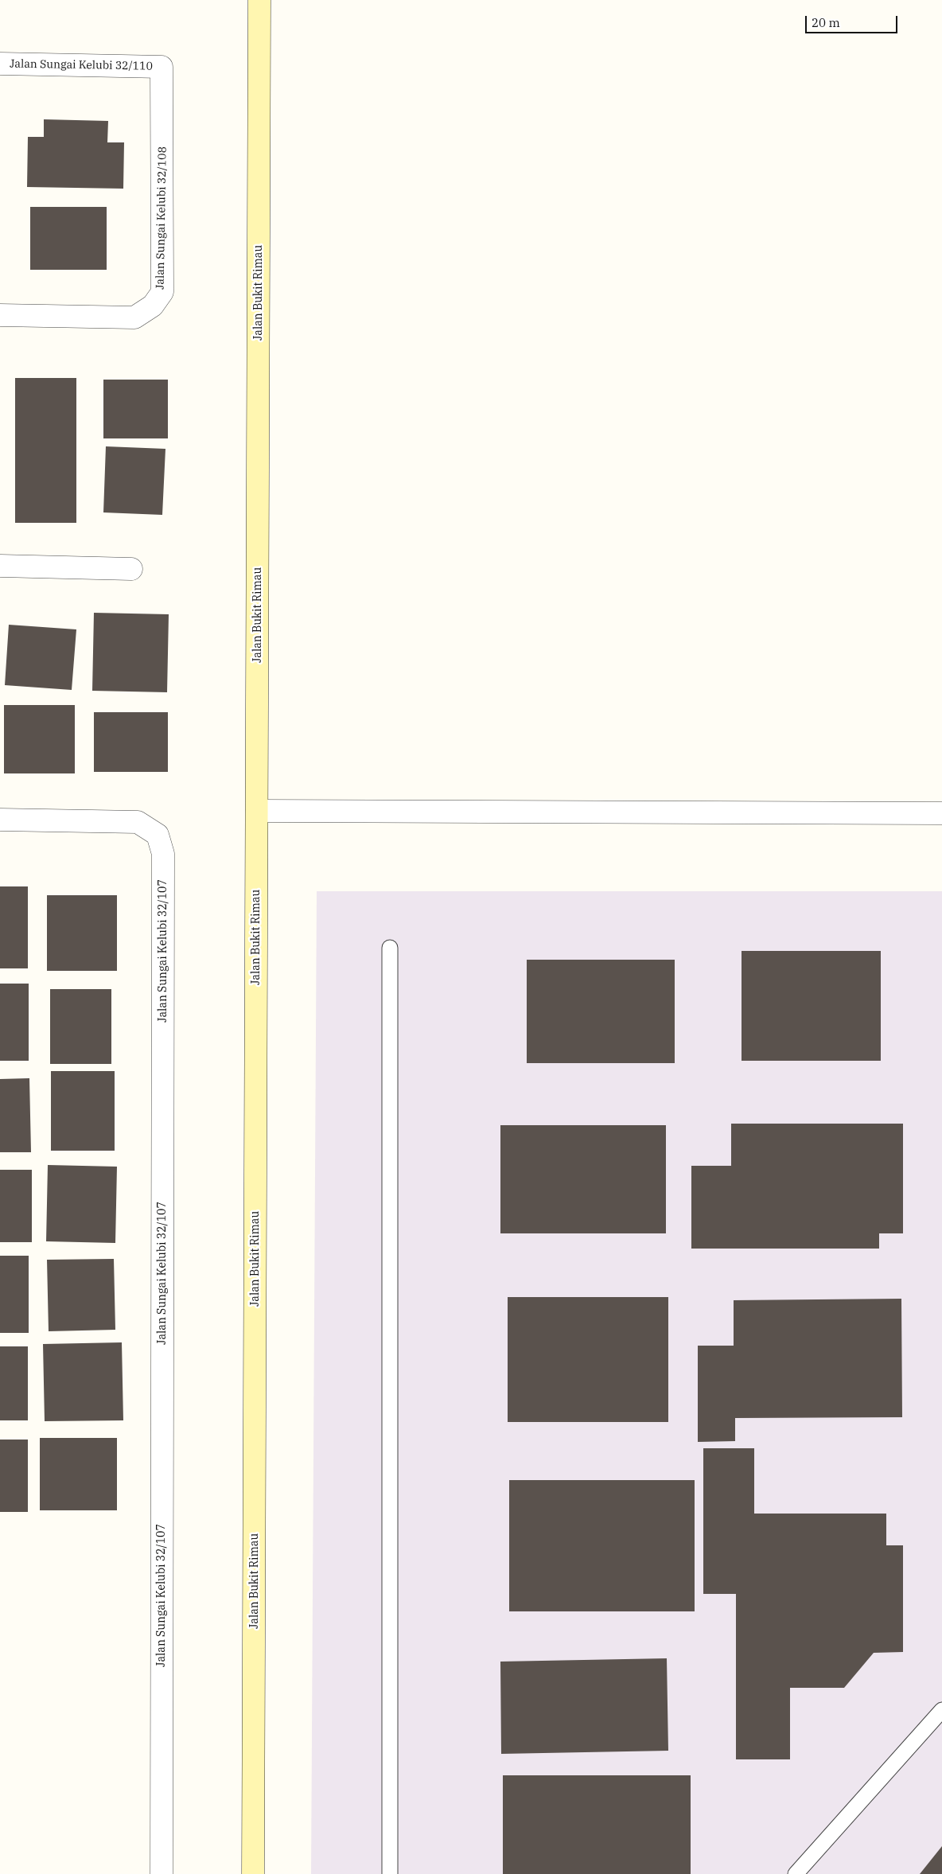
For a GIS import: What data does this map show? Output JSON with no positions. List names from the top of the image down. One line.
{"streets":{"street":["Jalan Sungai Kelubi 32/110","Jalan Sungai Kelubi 32/108","Jalan Bukit Rimau","Jalan Sungai Kelubi 32/107"]},"crossings":[["Jalan Sungai Kelubi 32/110","Jalan Sungai Kelubi 32/108"]],"scale_bar":"20 m"}
